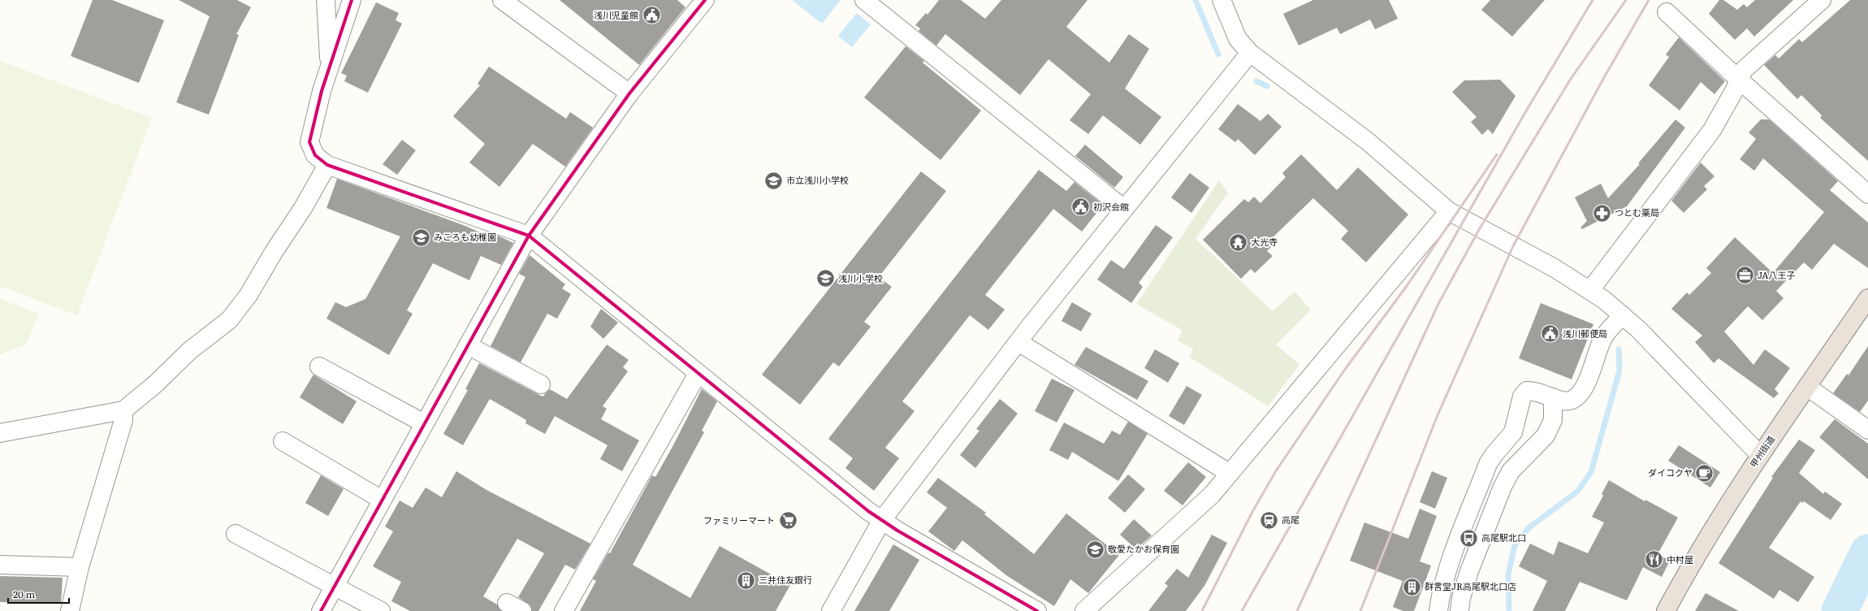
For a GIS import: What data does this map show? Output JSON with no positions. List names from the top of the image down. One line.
{"streets":{"highway":["甲州街道"]},"places":{"public building":["浅川児童館","初沢会館","浅川郵便局"],"school or university":["市立浅川小学校","みころも幼稚園","浅川小学校","敬愛たかお保育園"],"pharmacy":["つとむ薬局"],"temple":["大光寺"],"office":["JA八王子"],"cafe":["ダイコクヤ"],"station":["高尾"],"supermarket":["ファミリーマート"],"bus stop":["高尾駅北口"],"restaurant":["中村屋"],"building":["三井住友銀行","群言堂JR高尾駅北口店"]},"scale_bar":"20 m"}
